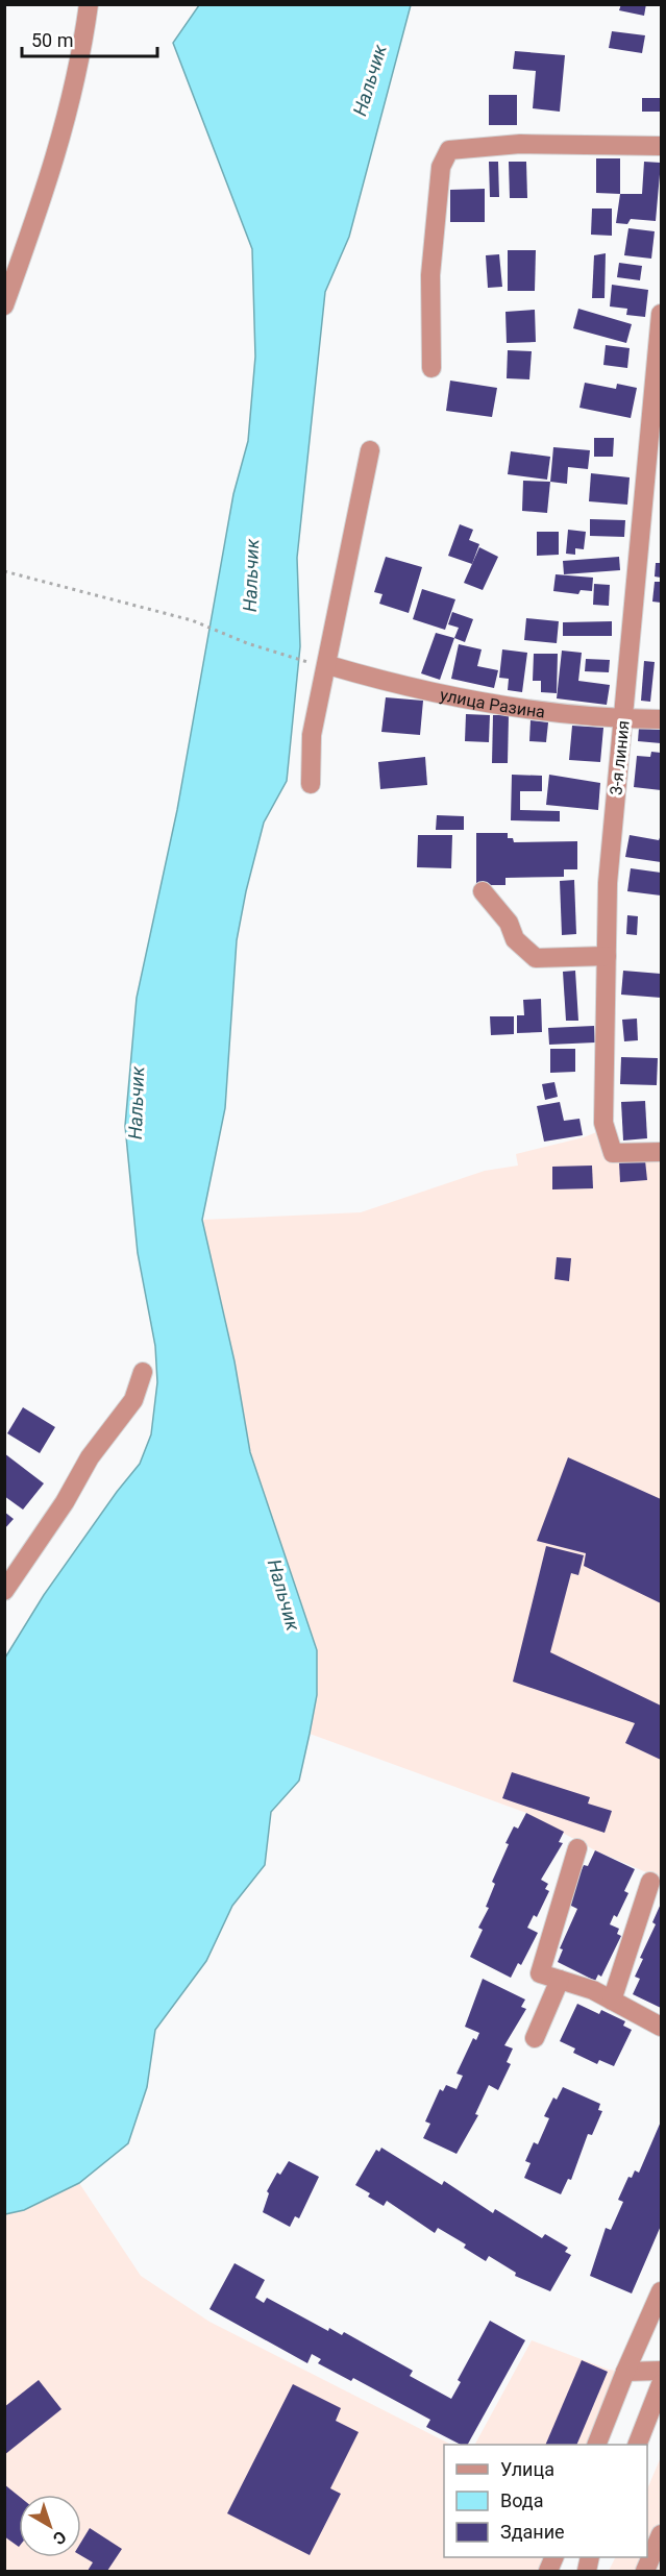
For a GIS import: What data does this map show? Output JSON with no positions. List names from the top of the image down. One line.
{"streets":{"street":["улица Разина","3-я линия"]},"crossings":[["улица Разина","3-я линия"]],"water":["Нальчик"],"legend":["Улица","Вода","Здание"],"scale_bar":"50 m","north":"bottom right"}
